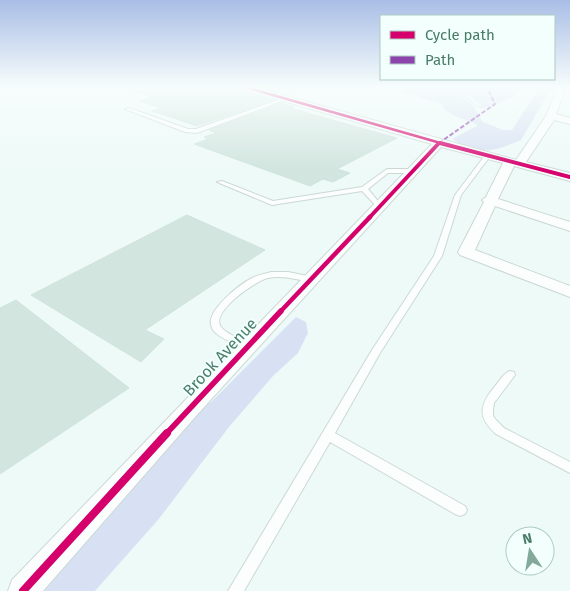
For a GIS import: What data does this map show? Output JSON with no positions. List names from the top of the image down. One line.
{"streets":{"street":["Brook Avenue"]},"legend":["Cycle path","Path"],"north":"top"}
